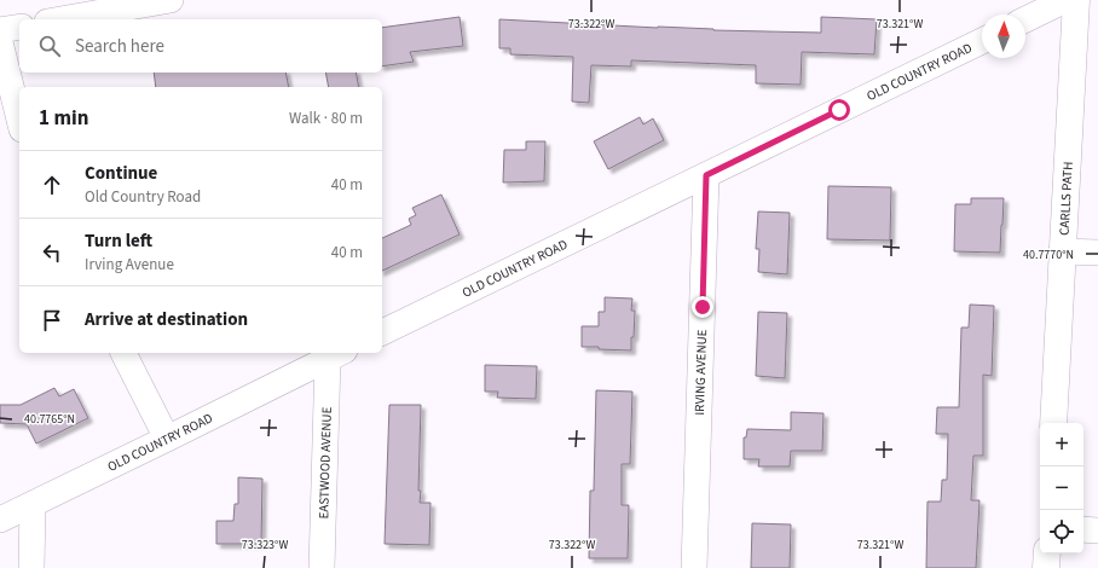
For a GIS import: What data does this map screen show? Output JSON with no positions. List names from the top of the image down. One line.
{"streets":{"street":["OLD COUNTRY ROAD","CARLLS PATH","IRVING AVENUE","EASTWOOD AVENUE"]},"crossings":[["OLD COUNTRY ROAD","IRVING AVENUE"],["OLD COUNTRY ROAD","EASTWOOD AVENUE"]],"north":"top","page":{"search":"Search here","heading":["1 min","Walk · 80 m"],"list":[["Continue","Old Country Road","40 m"],["Turn left","Irving Avenue","40 m"],"Arrive at destination"],"map_buttons":["+","−"]},"coordinates":["73.322°W","73.321°W","40.7770°N","40.7765°N","73.323°W"]}
